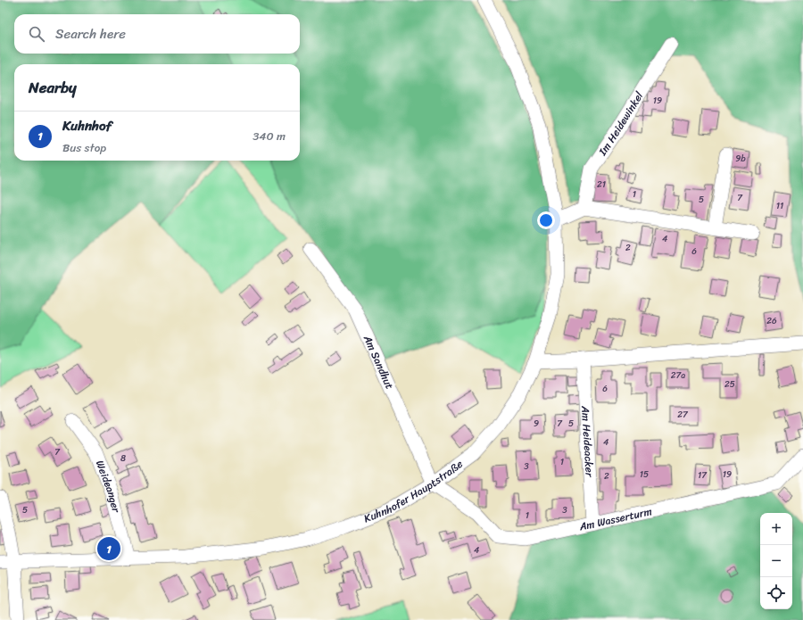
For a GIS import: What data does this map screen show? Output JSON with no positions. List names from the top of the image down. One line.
{"streets":{"street":["Im Heidewinkel","Am Sandhut","Am Heideacker","Weideanger","Kuhnhofer Hauptstraße","Am Wasserturm"]},"crossings":[["Am Sandhut","Kuhnhofer Hauptstraße"],["Am Sandhut","Am Wasserturm"],["Am Heideacker","Am Wasserturm"],["Weideanger","Kuhnhofer Hauptstraße"],["Kuhnhofer Hauptstraße","Am Wasserturm"]],"house_numbers":["19","9b","21","1","7","5","11","4","2","6","26","27a","25","6","27","9","7","5","4","7","8","1","3","15","19","17","2","5","3","1","4"],"page":{"search":"Search here","heading":"Nearby","list":[{"mark":"1","name":"Kuhnhof","note":"Bus stop","value":"340 m"}],"map_buttons":["+","−"],"pins":"1"}}
